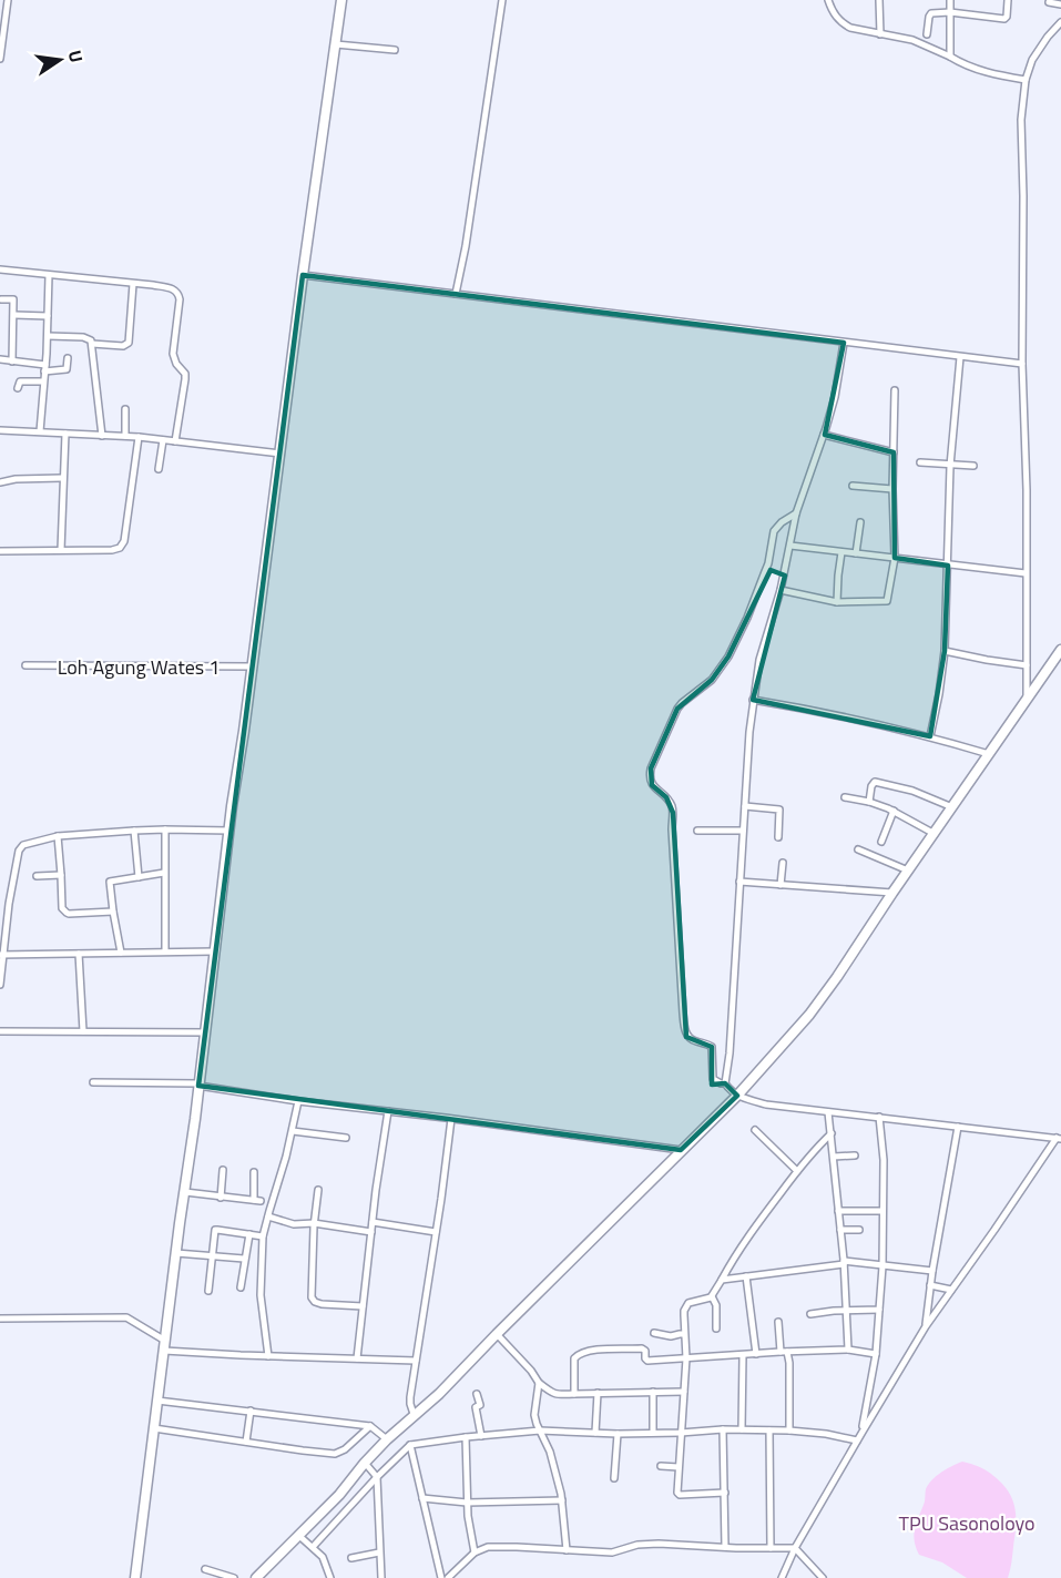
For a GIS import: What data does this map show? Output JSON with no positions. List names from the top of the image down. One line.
{"streets":{"street":["Loh Agung Wates 1"]},"parks":["TPU Sasonoloyo"],"north":"right"}
